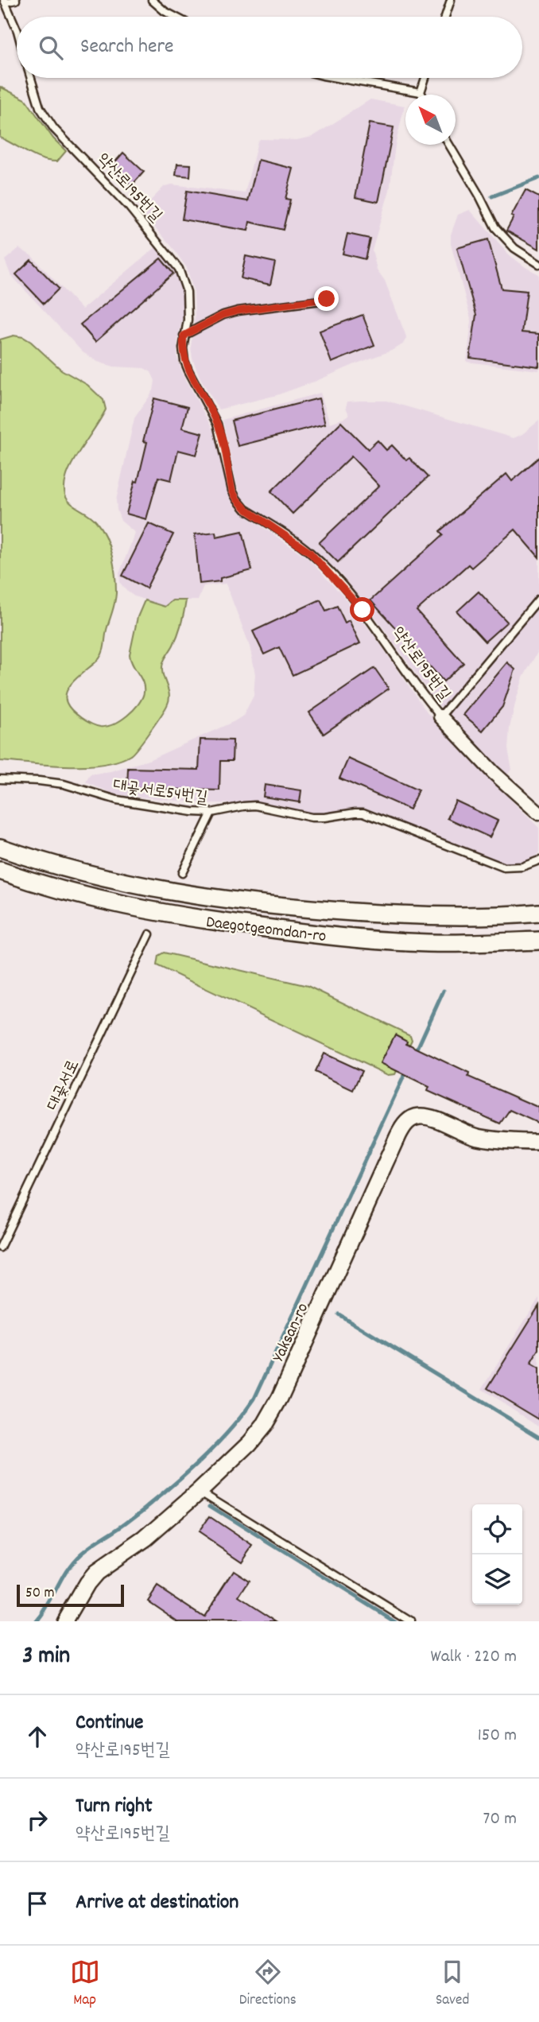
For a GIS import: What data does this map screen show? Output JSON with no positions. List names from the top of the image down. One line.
{"streets":{"main road":["Daegotgeomdan-ro"],"street":["약산로195번길","Yaksan-ro"],"lane":["대곶서로54번길","대곶서로"]},"scale_bar":"50 m","north":"top left","page":{"search":"Search here","scale":"50 m","heading":["3 min","Walk · 220 m"],"list":[["Continue","약산로195번길","150 m"],["Turn right","약산로195번길","70 m"],"Arrive at destination"],"nav":["Map","Directions","Saved"]}}
